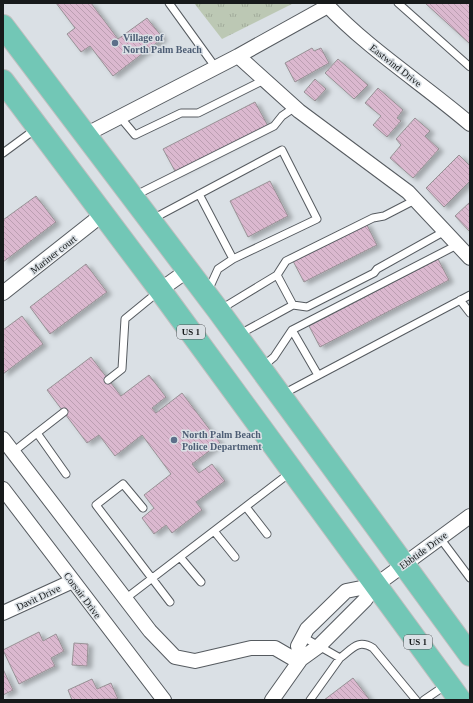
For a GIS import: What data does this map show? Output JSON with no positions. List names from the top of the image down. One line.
{"streets":{"main road":["US 1"],"street":["Eastwind Drive","Mariner court","Ebbtide Drive","Corsair Drive","Davit Drive"]},"crossings":[["Mariner court","US 1"],["US 1","Ebbtide Drive"],["Corsair Drive","Davit Drive"]],"places":["Village of North Palm Beach","North Palm Beach Police Department"]}
